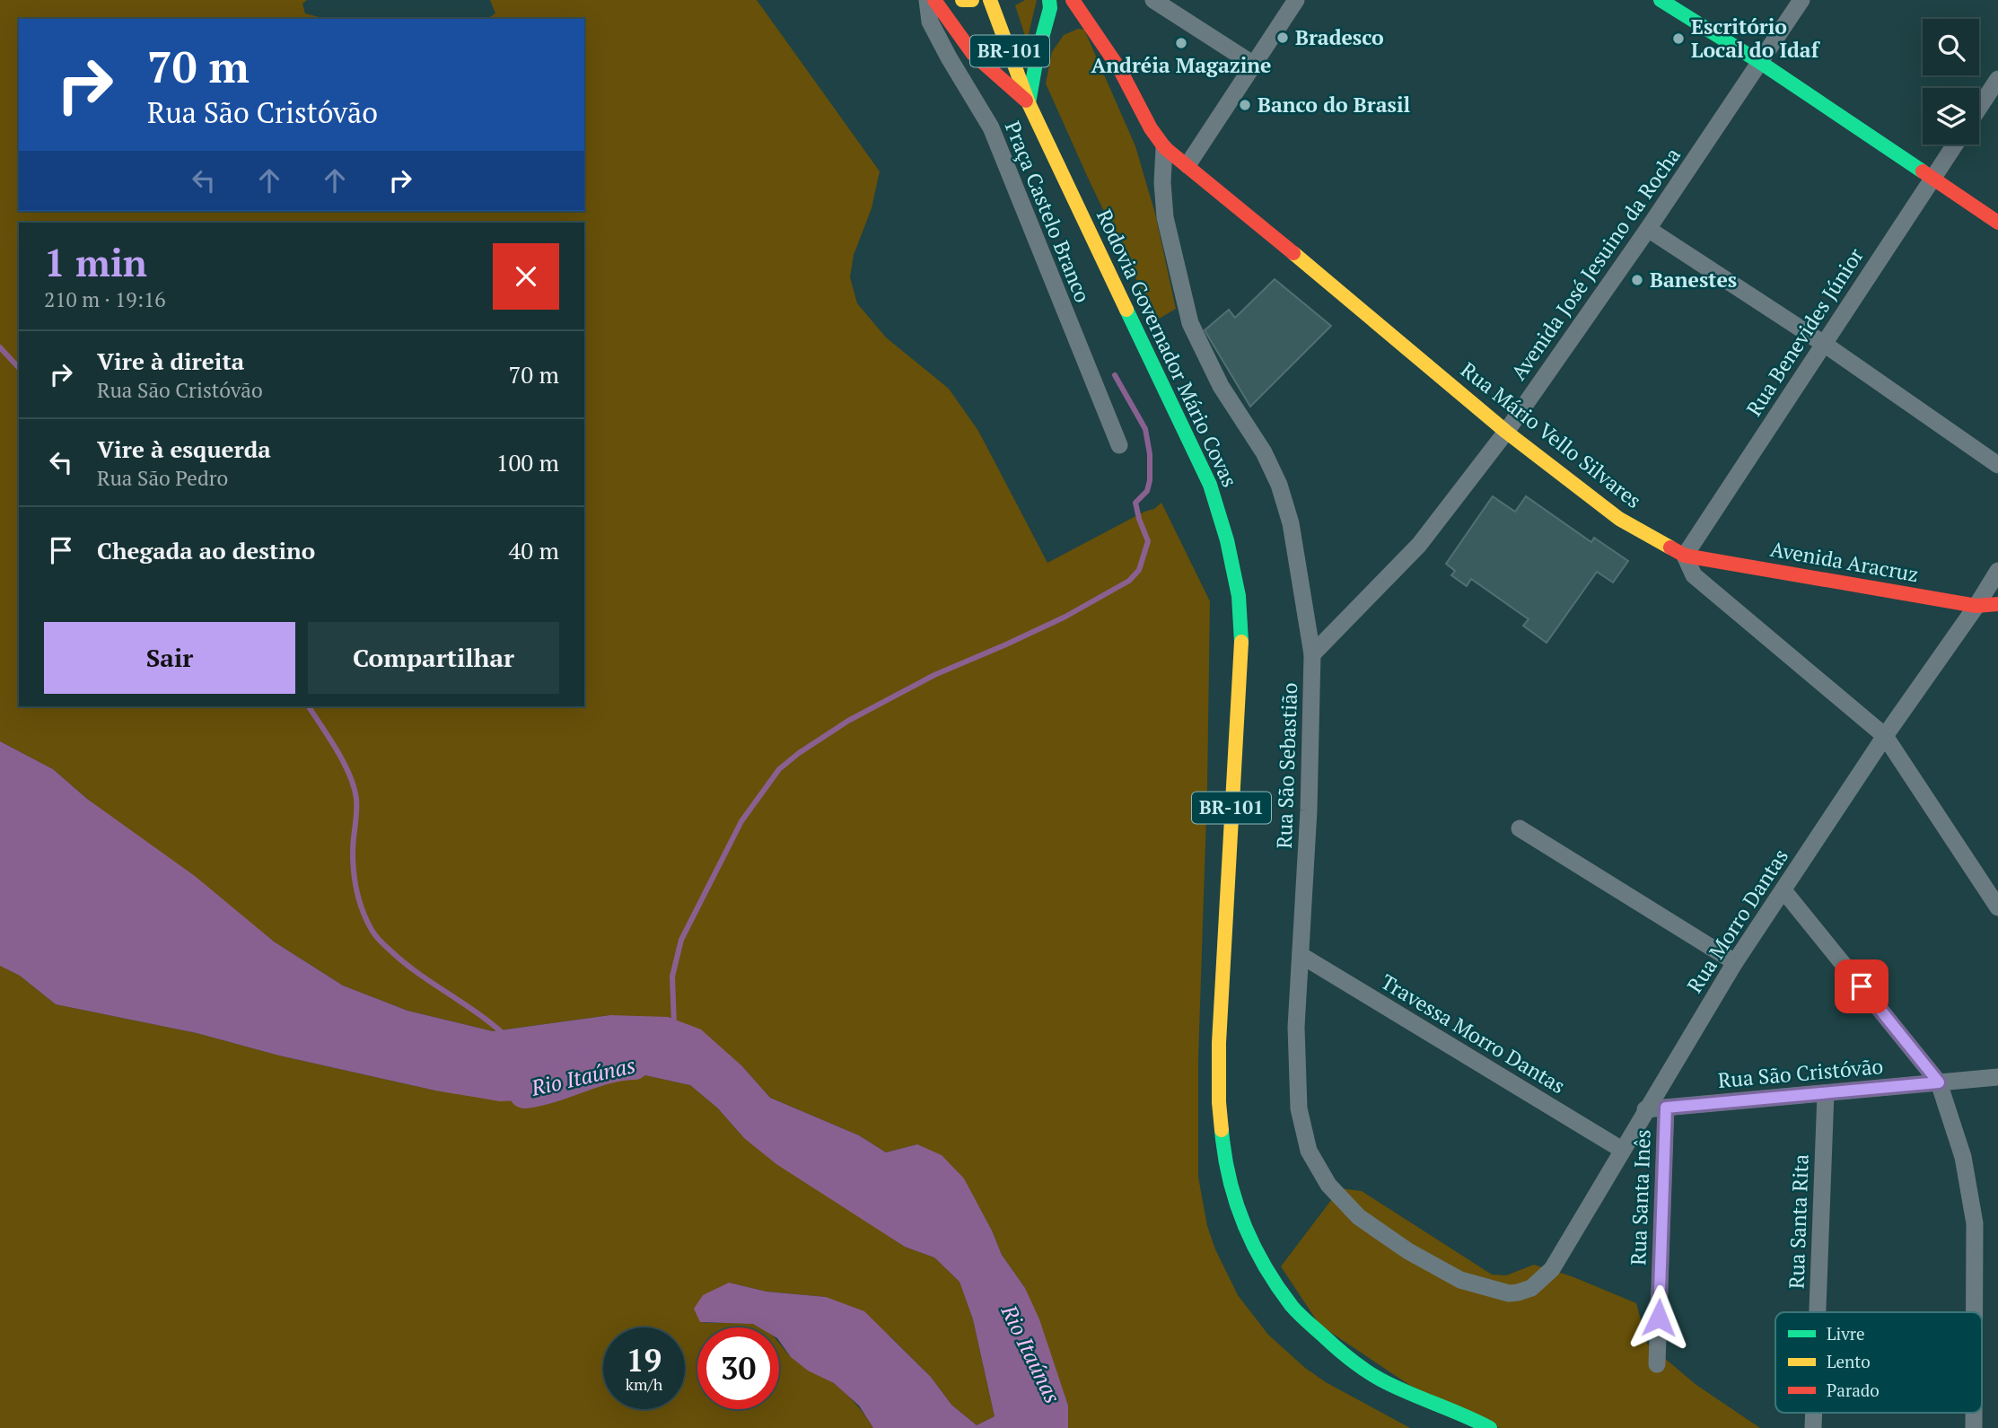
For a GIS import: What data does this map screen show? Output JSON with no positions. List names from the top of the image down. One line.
{"streets":{"main road":["BR-101","Rodovia Governador Mário Covas","Rua Mário Vello Silvares","Avenida Aracruz"],"street":["Praça Castelo Branco","Avenida José Jesuino da Rocha","Rua Benevides Júnior","Rua São Sebastião","Rua Morro Dantas","Travessa Morro Dantas","Rua São Cristóvão","Rua Santa Inês","Rua Santa Rita"]},"crossings":[["Avenida José Jesuino da Rocha","Rua Mário Vello Silvares"],["Avenida José Jesuino da Rocha","Rua São Sebastião"],["Rua Benevides Júnior","Rua Mário Vello Silvares"],["Rua Benevides Júnior","Avenida Aracruz"],["Rua Mário Vello Silvares","Avenida Aracruz"],["Rua Mário Vello Silvares","Rua Morro Dantas"],["Avenida Aracruz","Rua Morro Dantas"],["Rua São Sebastião","Rua Morro Dantas"],["Rua São Sebastião","Travessa Morro Dantas"],["Rua Morro Dantas","Travessa Morro Dantas"],["Rua Morro Dantas","Rua São Cristóvão"],["Rua São Cristóvão","Rua Santa Inês"],["Rua São Cristóvão","Rua Santa Rita"]],"water":["Rio Itaúnas"],"places":["Bradesco","Escritório Local do Idaf","Andréia Magazine","Banco do Brasil","Banestes"],"legend":["Livre","Lento","Parado"],"page":{"turn":["70 m","Rua São Cristóvão"],"heading":["1 min","210 m · 19:16"],"list":[{"name":"Vire à direita","note":"Rua São Cristóvão","value":"70 m"},{"name":"Vire à esquerda","note":"Rua São Pedro","value":"100 m"},{"name":"Chegada ao destino","value":"40 m"}],"buttons":["Sair","Compartilhar"],"speed":"19 km/h","limit":"30"}}
